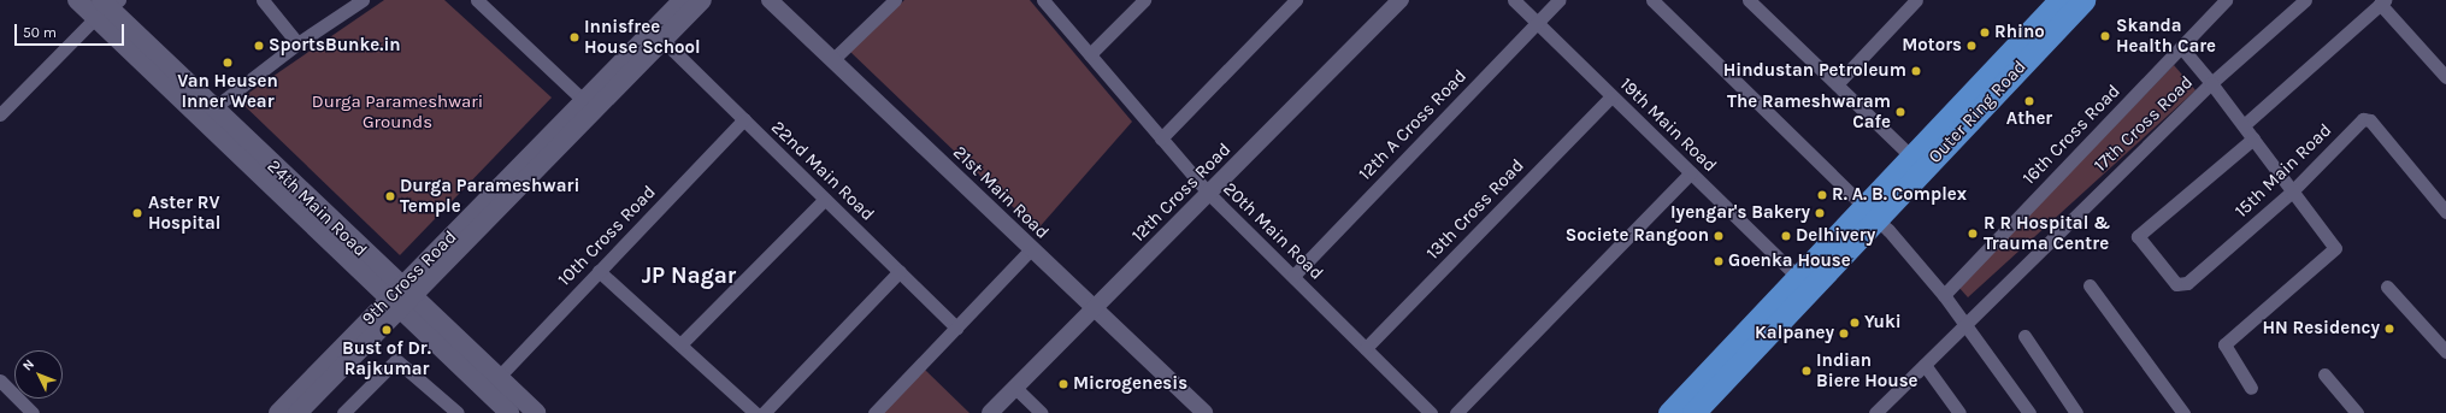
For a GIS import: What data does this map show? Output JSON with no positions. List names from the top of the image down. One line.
{"streets":{"highway":["Outer Ring Road"],"main road":["24th Main Road","9th Cross Road"],"street":["17th Cross Road","12th A Cross Road","19th Main Road","16th Cross Road","22nd Main Road","15th Main Road","21st Main Road","12th Cross Road","13th Cross Road","20th Main Road","10th Cross Road"]},"crossings":[["Outer Ring Road","19th Main Road"],["17th Cross Road","15th Main Road"],["12th A Cross Road","19th Main Road"],["12th A Cross Road","20th Main Road"],["19th Main Road","13th Cross Road"],["22nd Main Road","10th Cross Road"],["22nd Main Road","9th Cross Road"],["21st Main Road","12th Cross Road"],["12th Cross Road","20th Main Road"],["24th Main Road","10th Cross Road"],["24th Main Road","9th Cross Road"],["13th Cross Road","20th Main Road"]],"districts":["JP Nagar"],"parks":["Durga Parameshwari Grounds"],"places":["Rhino","Skanda Health Care","Innisfree House School","SportsBunke.in","Motors","Van Heusen Inner Wear","Hindustan Petroleum","Ather","The Rameshwaram Cafe","R. A. B. Complex","Durga Parameshwari Temple","Aster RV Hospital","Iyengar's Bakery","R R Hospital & Trauma Centre","Societe Rangoon","Delhivery","Goenka House","Yuki","HN Residency","Bust of Dr. Rajkumar","Kalpaney","Indian Biere House","Microgenesis"],"scale_bar":"50 m","north":"top left"}
